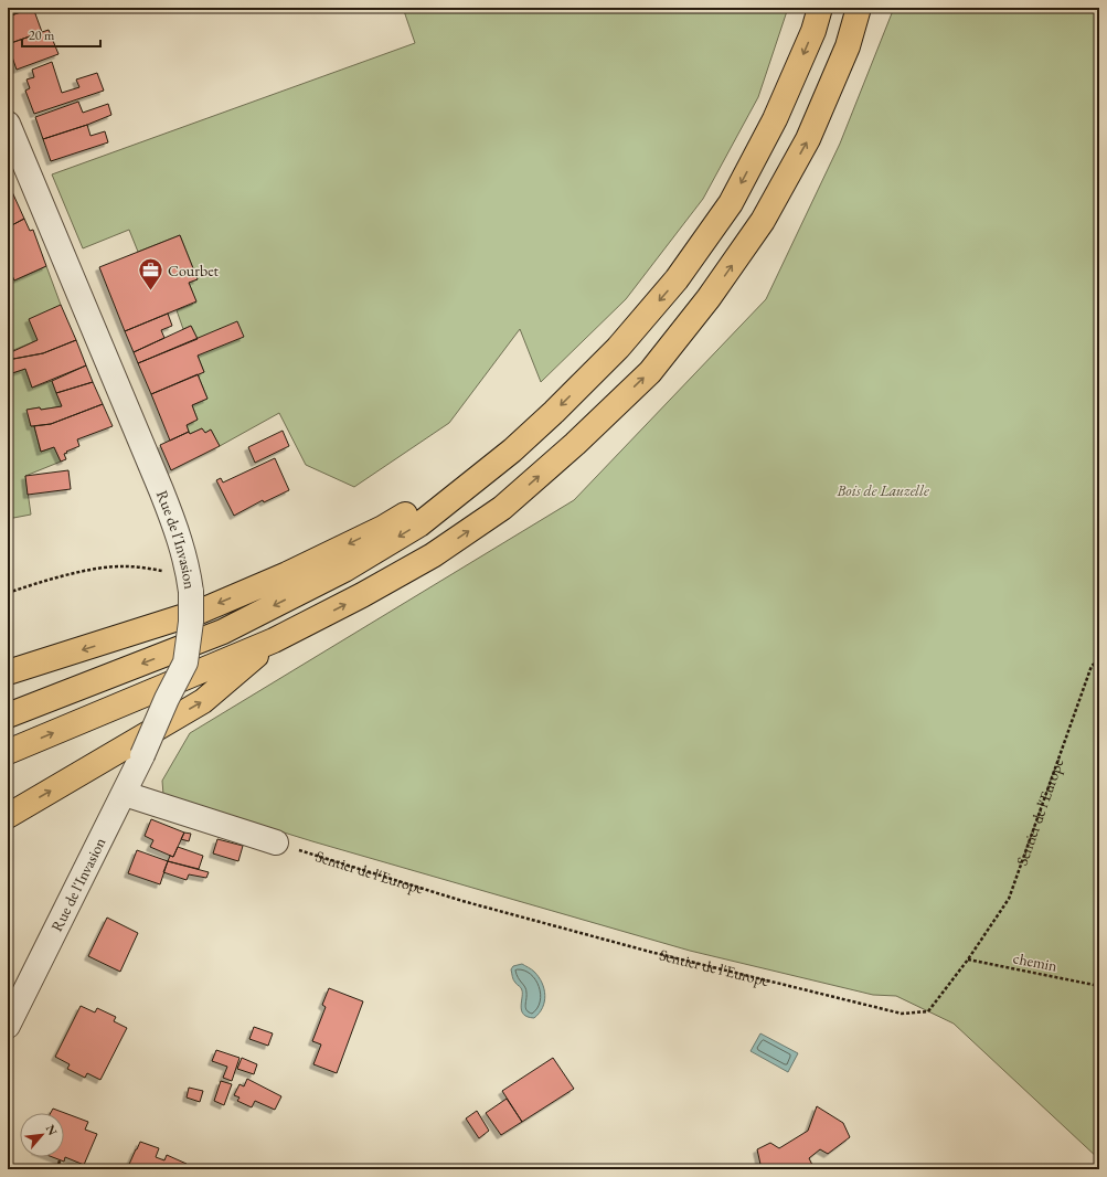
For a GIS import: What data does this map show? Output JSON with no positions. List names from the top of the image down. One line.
{"streets":{"street":["Rue de l'Invasion"],"path":["Sentier de l'Europe","chemin"]},"crossings":[["Sentier de l'Europe","chemin"]],"parks":["Bois de Lauzelle"],"places":{"office":["Courbet"]},"scale_bar":"20 m","north":"top right"}
